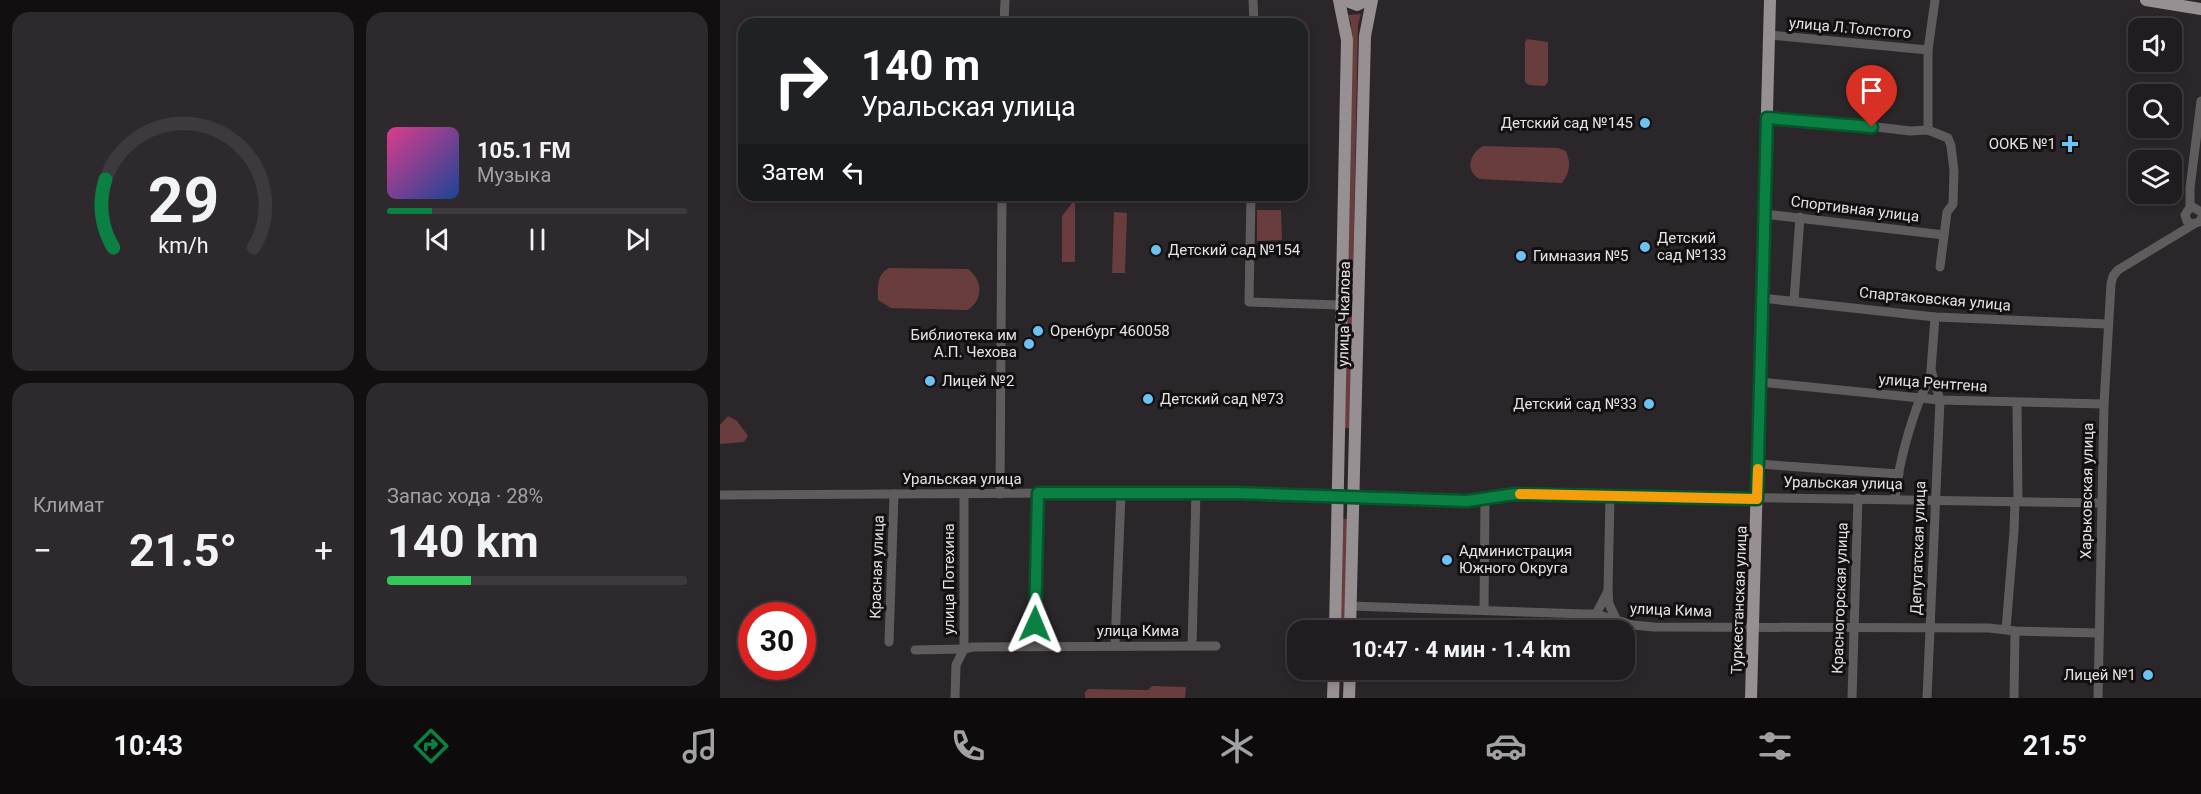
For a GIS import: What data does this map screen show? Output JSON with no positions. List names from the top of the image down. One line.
{"streets":{"main road":["улица Чкалова","Уральская улица","Туркестанская улица"],"street":["улица Л.Толстого","Спортивная улица","Спартаковская улица","улица Рентгена","Харьковская улица","Депутатская улица","Красная улица","улица Потехина","Красногорская улица","улица Кима"]},"crossings":[["улица Л.Толстого","Туркестанская улица"],["Спортивная улица","Туркестанская улица"],["Спартаковская улица","Харьковская улица"],["Спартаковская улица","Туркестанская улица"],["улица Чкалова","Уральская улица"],["улица Чкалова","улица Кима"],["улица Рентгена","Харьковская улица"],["улица Рентгена","Депутатская улица"],["улица Рентгена","Туркестанская улица"],["Уральская улица","Харьковская улица"],["Уральская улица","Депутатская улица"],["Уральская улица","Красная улица"],["Уральская улица","улица Потехина"],["Уральская улица","Красногорская улица"],["Уральская улица","Туркестанская улица"],["Харьковская улица","улица Кима"],["Депутатская улица","улица Кима"],["улица Потехина","улица Кима"],["Красногорская улица","улица Кима"],["Туркестанская улица","улица Кима"]],"places":{"other":["Детский сад №145","Детский сад №133","Детский сад №154","Гимназия №5","Оренбург 460058","Библиотека им А.П. Чехова","Лицей №2","Детский сад №73","Детский сад №33","Администрация Южного Округа","Лицей №1"],"health":["ООКБ №1"]},"page":{"turn":["140 m","Уральская улица"],"song":["105.1 FM","Музыка"],"then":"Затем","tile":["Климат",["Запас хода · 28%","140 km"]],"heat":["−","21.5°","+"],"limit":"30","trip":"10:47 · 4 мин · 1.4 km","tabs":["10:43","21.5°"],"gauge":["29","km/h"]}}
